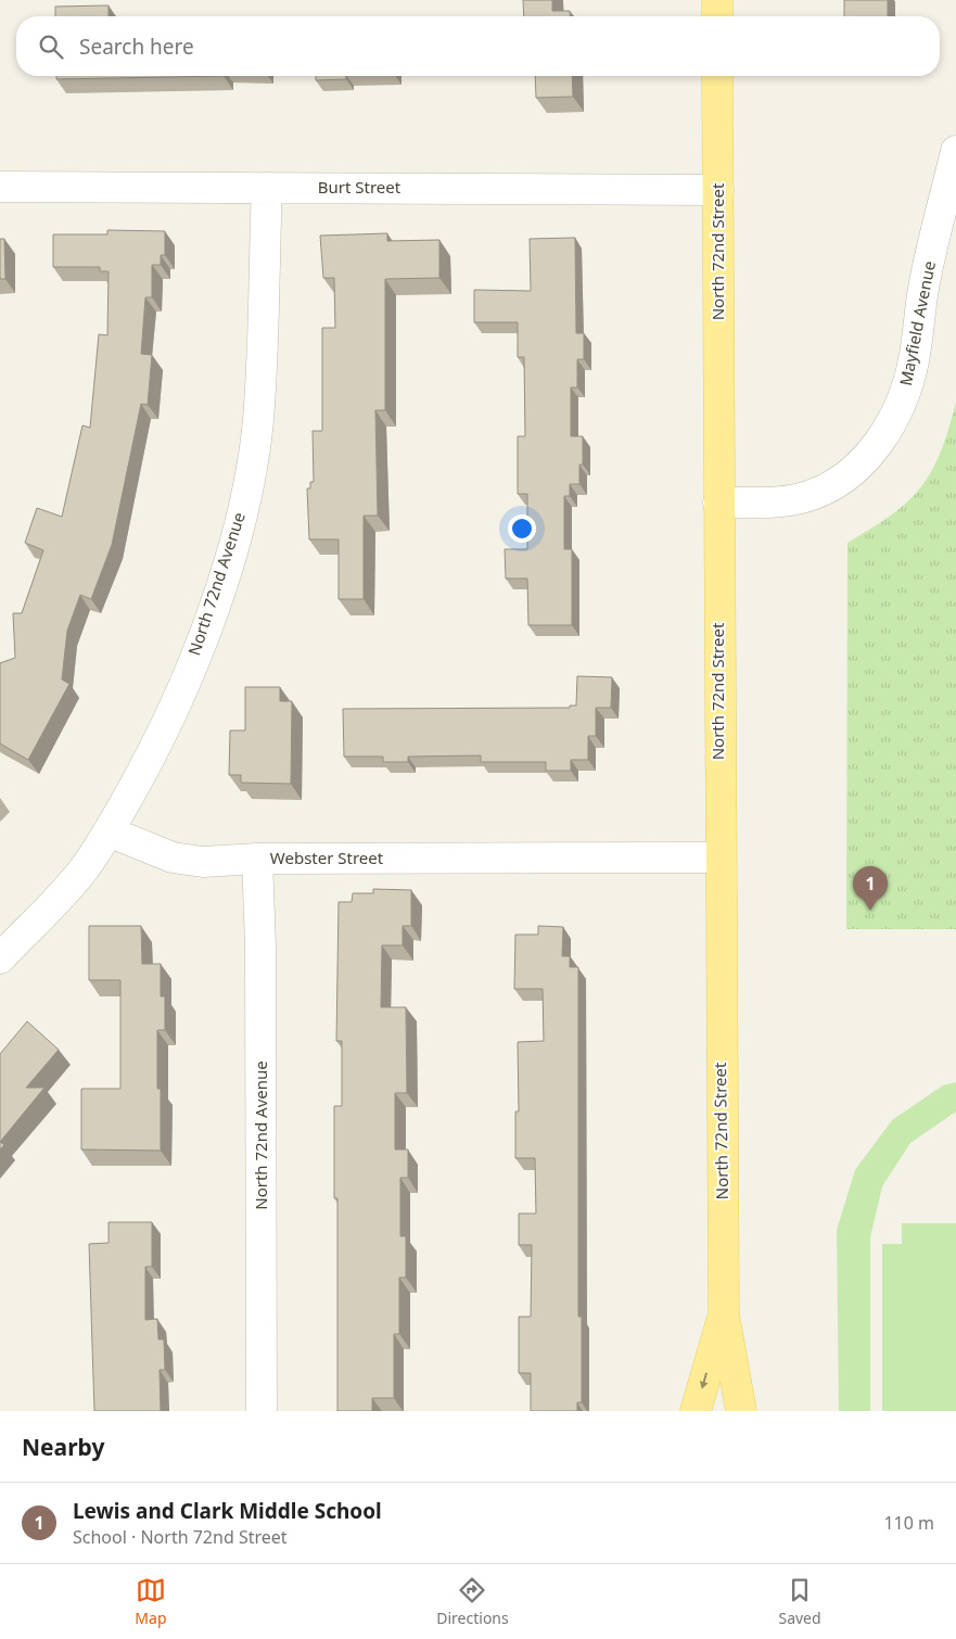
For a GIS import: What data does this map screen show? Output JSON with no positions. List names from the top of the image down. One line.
{"streets":{"main road":["North 72nd Street"],"street":["Burt Street","Mayfield Avenue","North 72nd Avenue","Webster Street"]},"crossings":[["Burt Street","North 72nd Street"],["Burt Street","North 72nd Avenue"],["North 72nd Street","Mayfield Avenue"],["North 72nd Street","Webster Street"],["North 72nd Avenue","Webster Street"]],"page":{"search":"Search here","pins":"1","heading":"Nearby","list":[{"mark":"1","name":"Lewis and Clark Middle School","note":"School · North 72nd Street","value":"110 m"}],"nav":["Map","Directions","Saved"]}}
